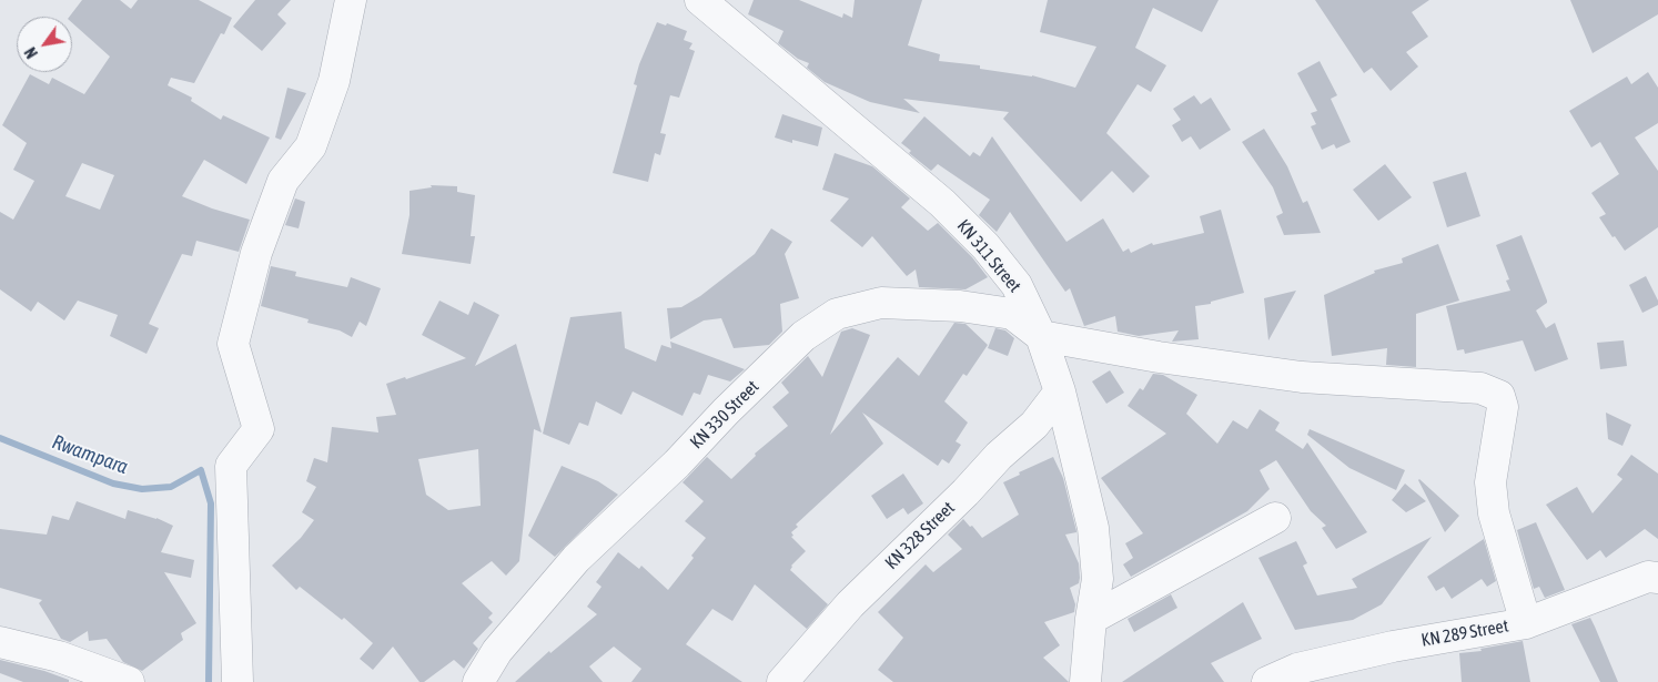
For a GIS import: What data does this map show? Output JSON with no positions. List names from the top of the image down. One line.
{"streets":{"street":["KN 311 Street","KN 330 Street","KN 328 Street","KN 289 Street"]},"crossings":[["KN 311 Street","KN 330 Street"],["KN 311 Street","KN 328 Street"]],"water":["Rwampara"],"north":"bottom left"}
